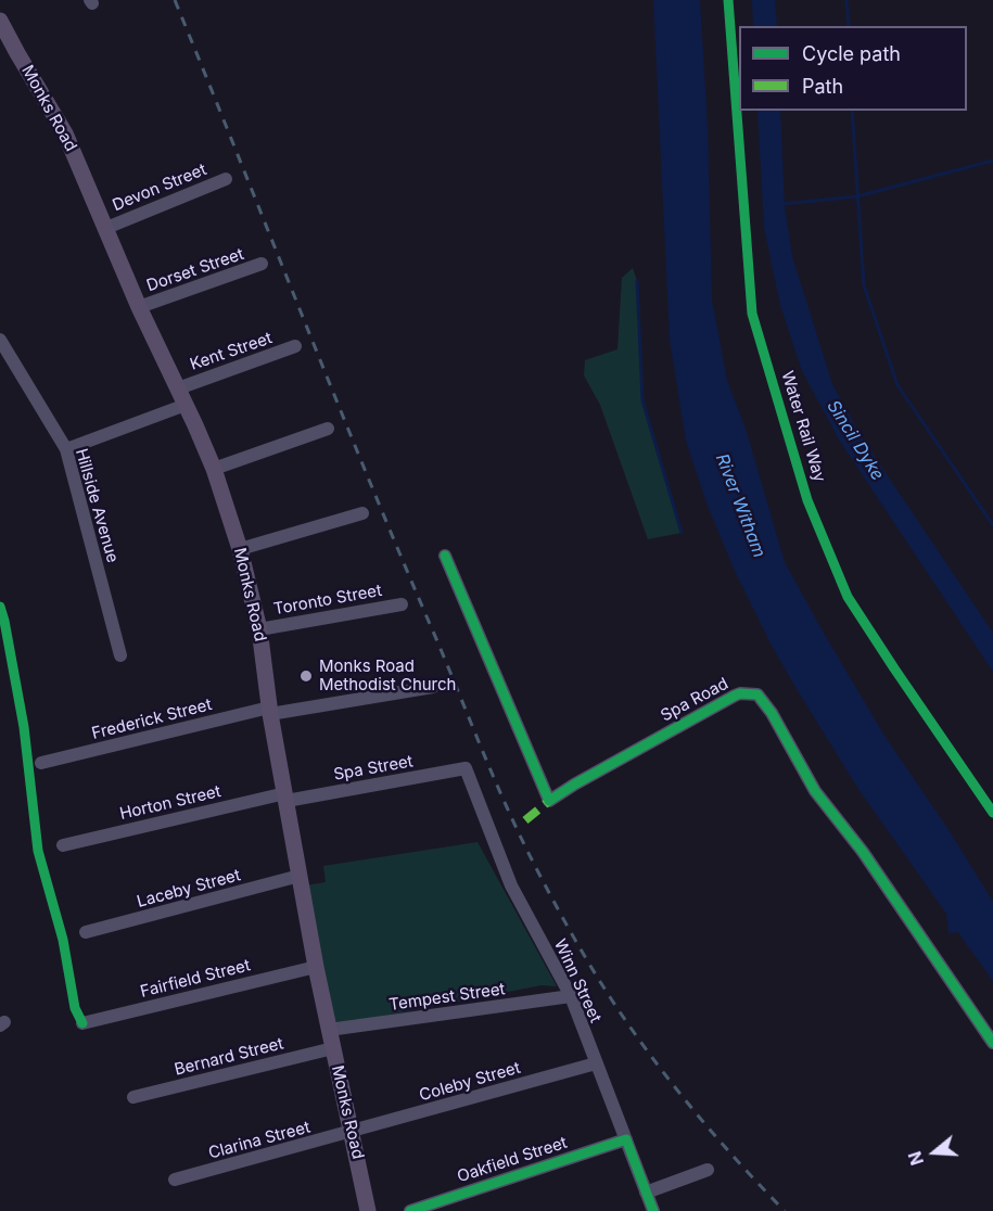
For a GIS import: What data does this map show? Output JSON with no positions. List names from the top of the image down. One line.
{"streets":{"main road":["Monks Road"],"street":["Devon Street","Dorset Street","Kent Street","Hillside Avenue","Toronto Street","Spa Road","Frederick Street","Spa Street","Horton Street","Laceby Street","Fairfield Street","Winn Street","Tempest Street","Bernard Street","Coleby Street","Clarina Street","Oakfield Street"],"cycle path":["Water Rail Way"]},"crossings":[["Monks Road","Devon Street"],["Monks Road","Dorset Street"],["Monks Road","Kent Street"],["Monks Road","Toronto Street"],["Monks Road","Frederick Street"],["Monks Road","Spa Street"],["Monks Road","Horton Street"],["Monks Road","Laceby Street"],["Monks Road","Fairfield Street"],["Monks Road","Tempest Street"],["Monks Road","Bernard Street"],["Monks Road","Coleby Street"],["Monks Road","Clarina Street"],["Spa Street","Horton Street"],["Spa Street","Winn Street"],["Winn Street","Tempest Street"],["Winn Street","Coleby Street"],["Winn Street","Oakfield Street"],["Coleby Street","Clarina Street"]],"water":["Sincil Dyke","River Witham"],"places":["Monks Road Methodist Church"],"legend":["Cycle path","Path"],"north":"left"}
